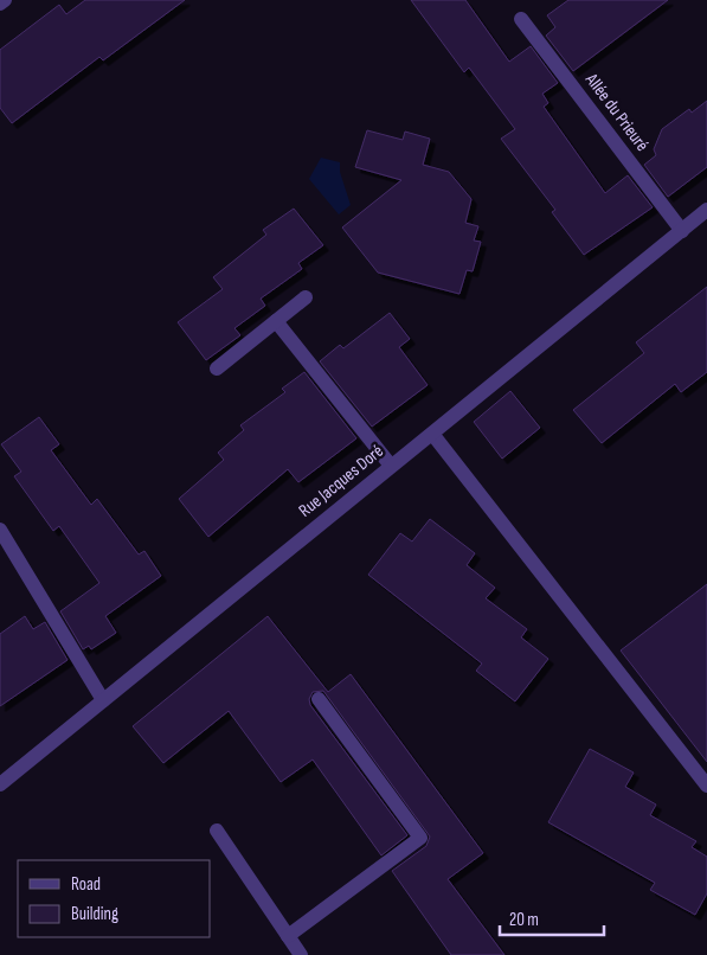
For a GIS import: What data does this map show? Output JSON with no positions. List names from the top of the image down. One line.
{"streets":{"street":["Allée du Prieuré","Rue Jacques Doré"]},"crossings":[["Allée du Prieuré","Rue Jacques Doré"]],"legend":["Road","Building"],"scale_bar":"20 m"}
